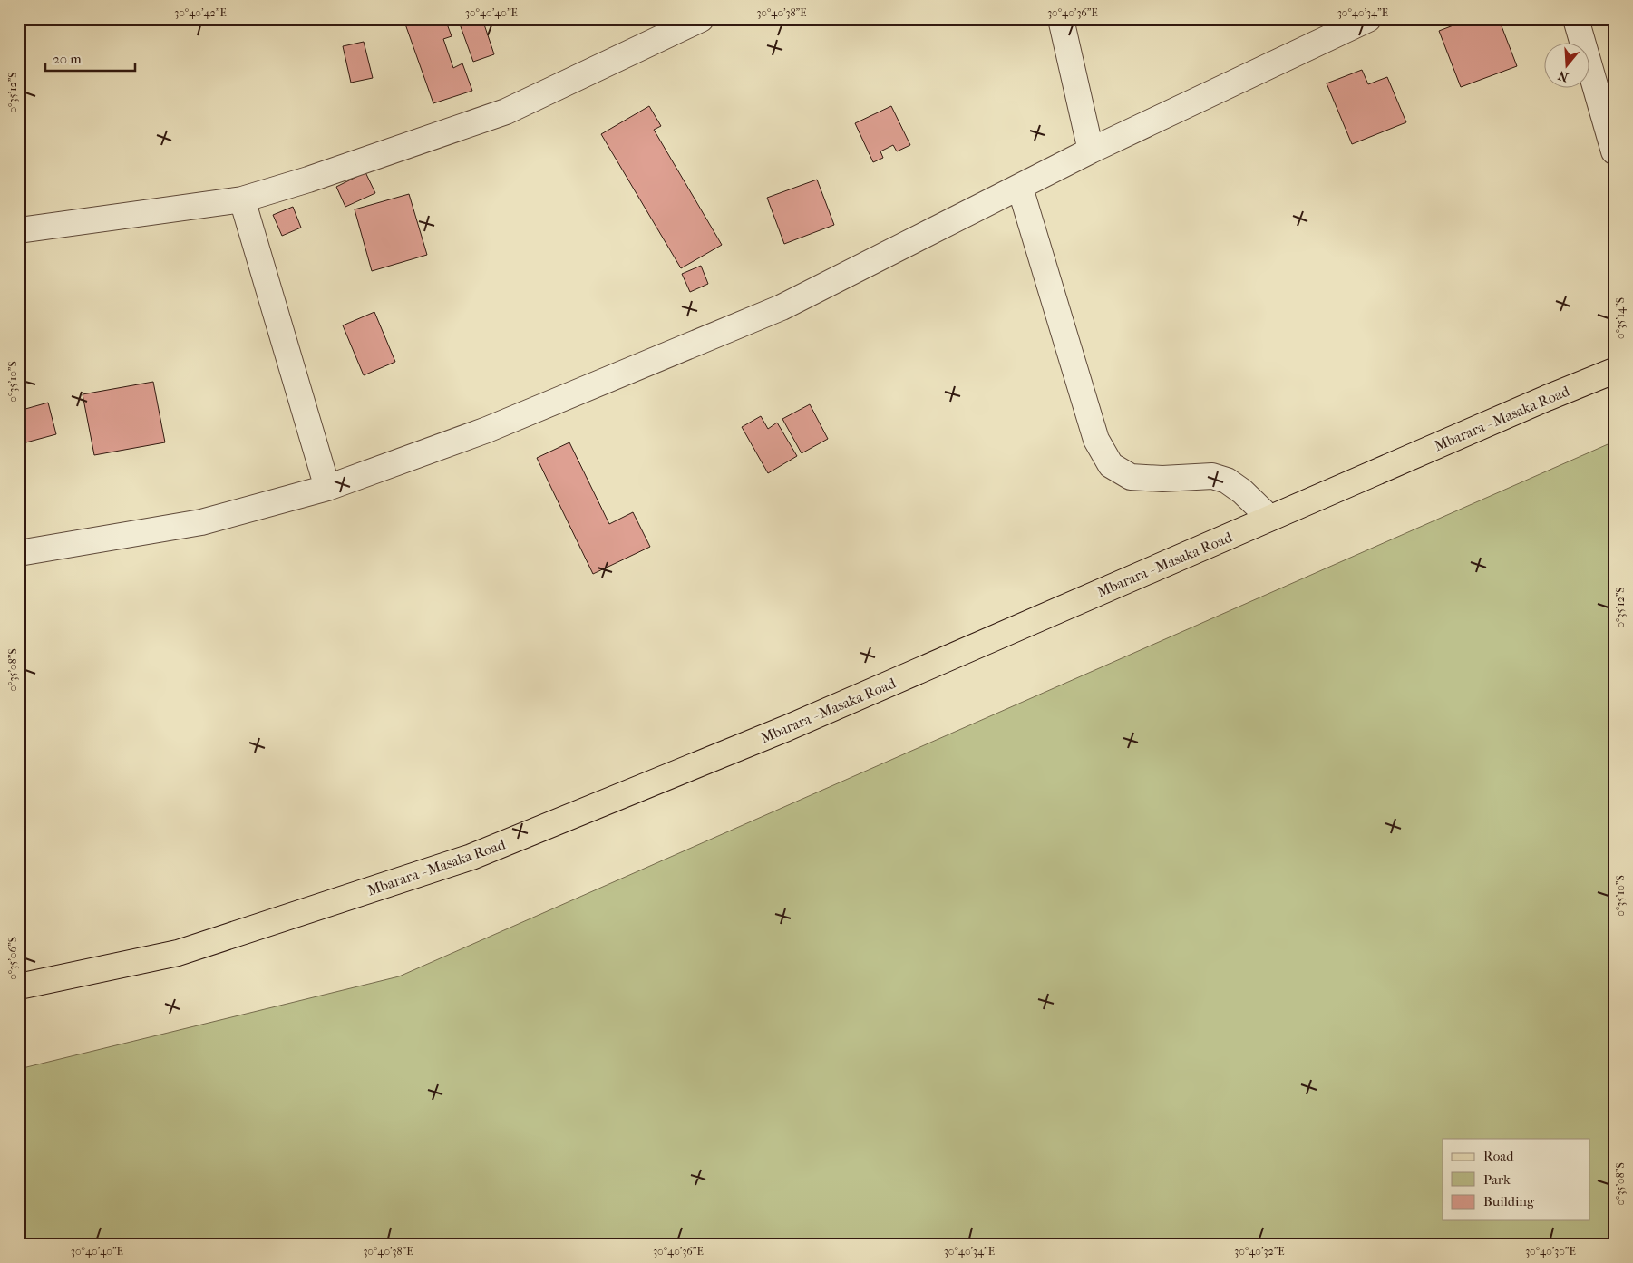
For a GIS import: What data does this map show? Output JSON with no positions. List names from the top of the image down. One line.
{"streets":{"main road":["Mbarara - Masaka Road"]},"legend":["Road","Park","Building"],"scale_bar":"20 m","north":"bottom","coordinates":["30°40'42\"E","30°40'40\"E","30°40'38\"E","30°40'36\"E","30°40'34\"E","0°35'12\"S","0°35'14\"S","0°35'10\"S","0°35'08\"S","0°35'06\"S","30°40'32\"E","30°40'30\"E"]}
